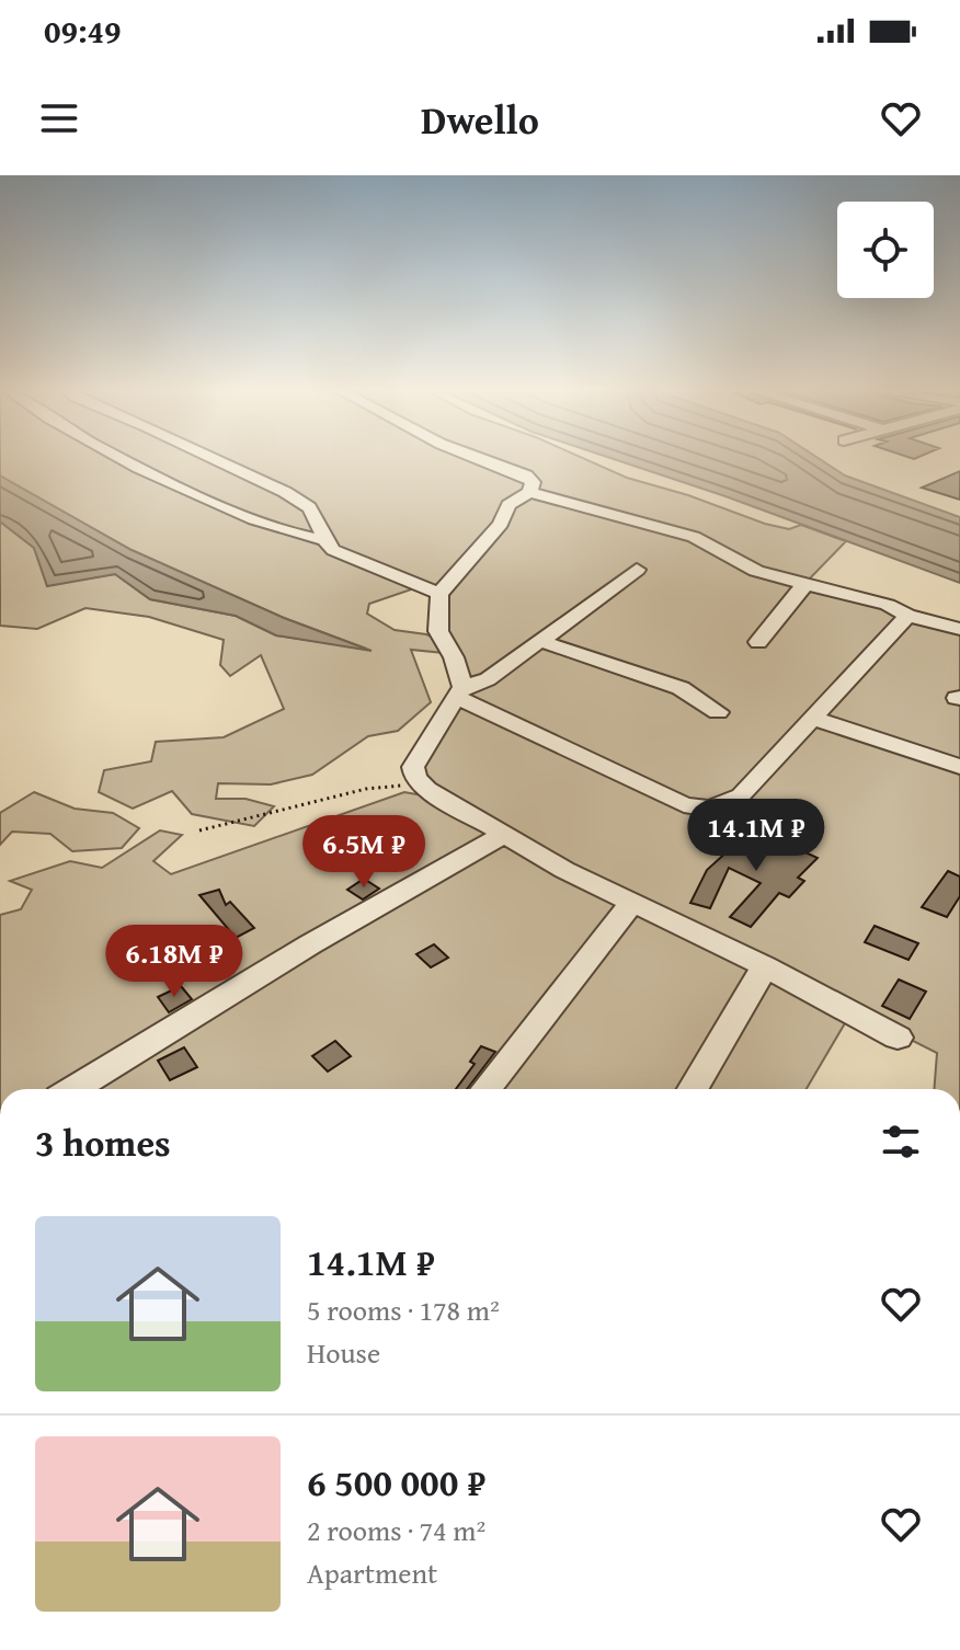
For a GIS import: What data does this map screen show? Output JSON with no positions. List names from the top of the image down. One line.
{"page":{"status":"09:49","header":"Dwello","price":["14.1M ₽","6.5M ₽","6.18M ₽"],"heading":"3 homes","list":[{"name":"14.1M ₽","note":"5 rooms · 178 m² · House"},{"name":"6 500 000 ₽","note":"2 rooms · 74 m² · Apartment"}]}}
